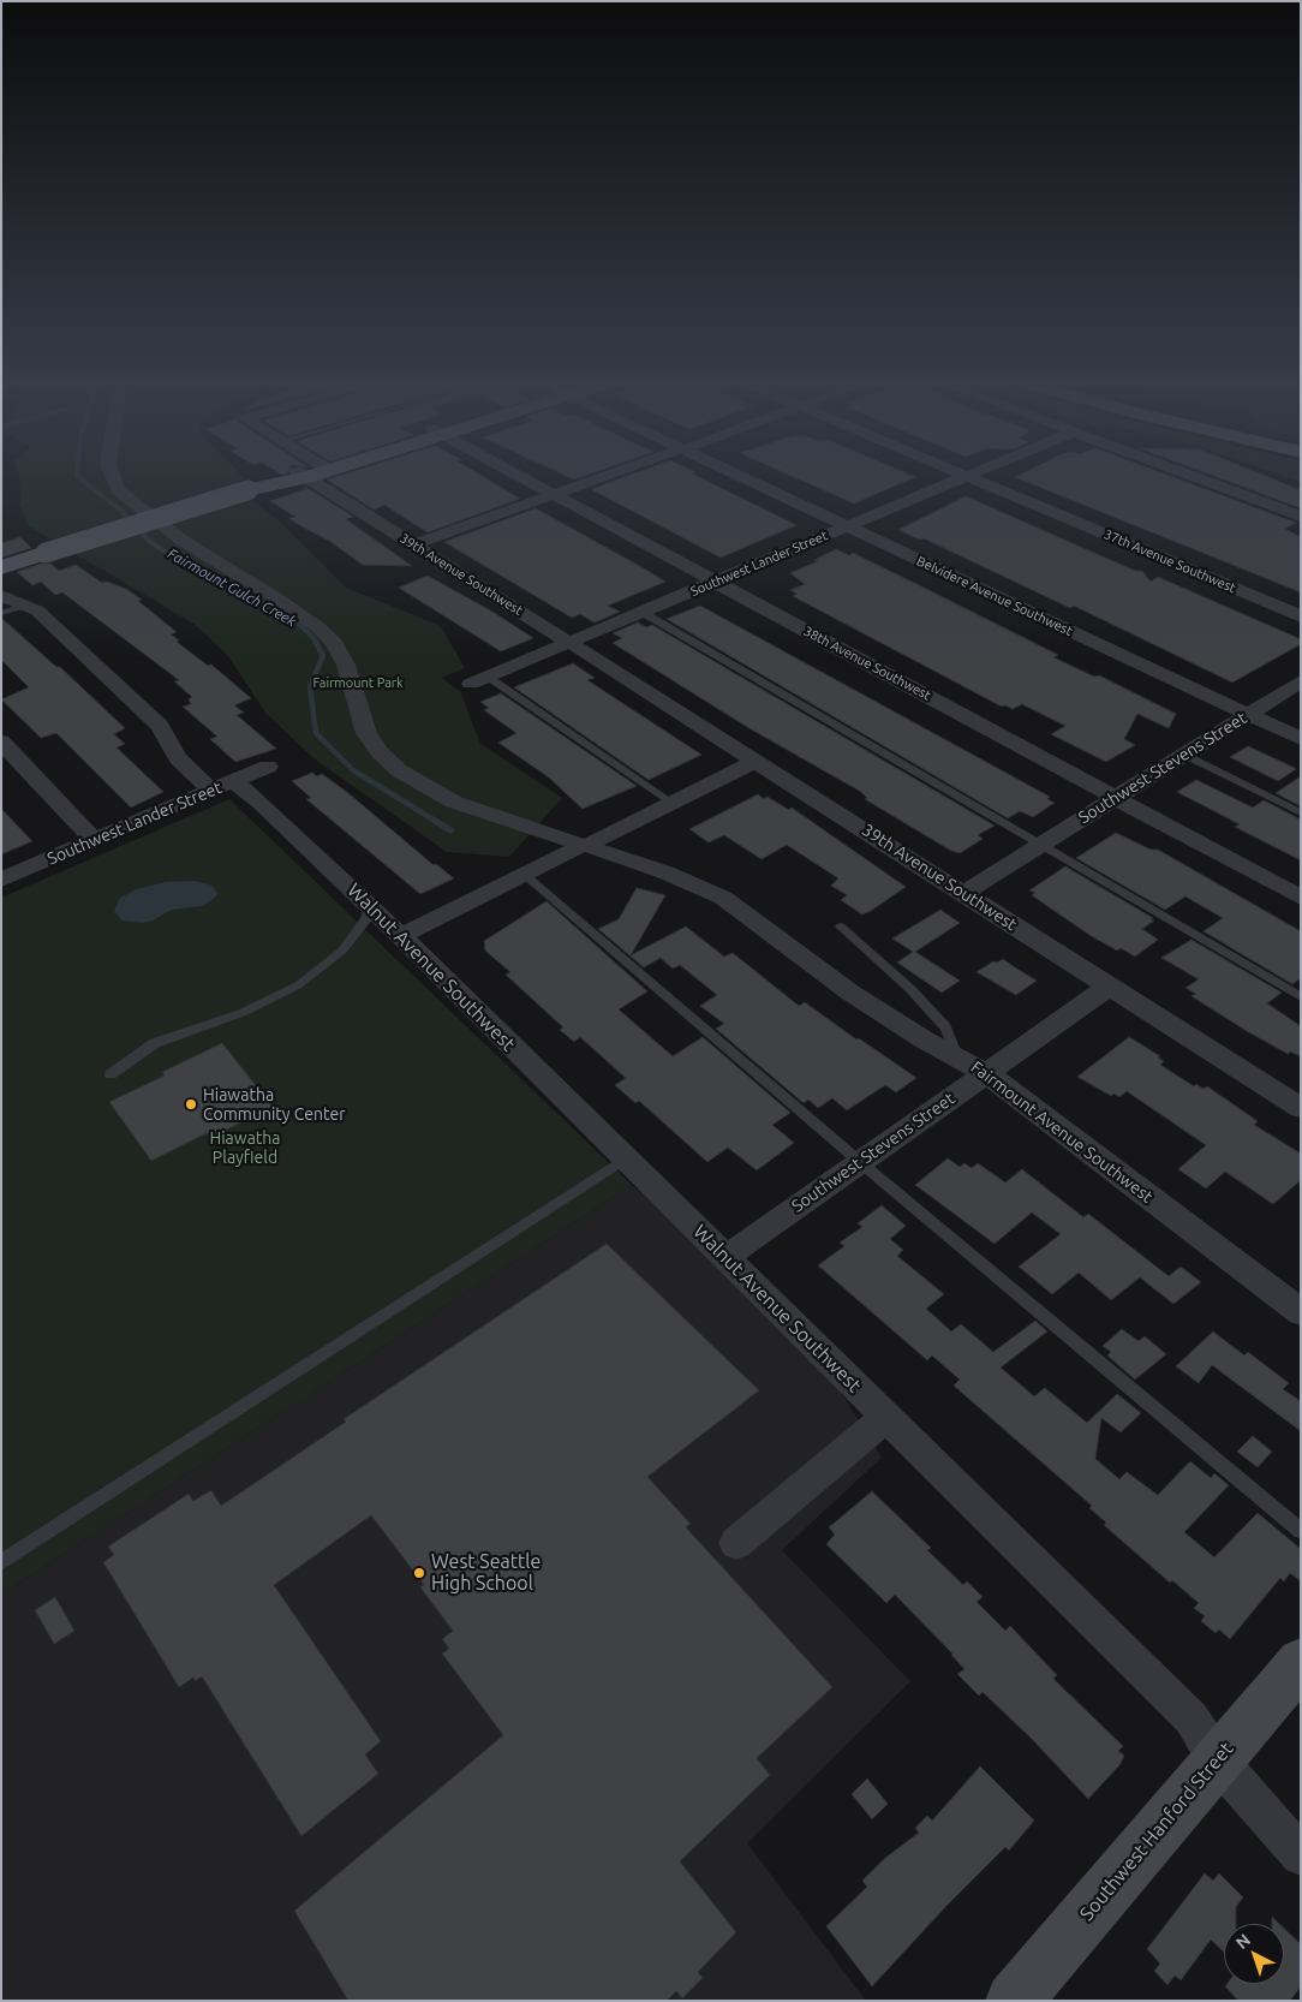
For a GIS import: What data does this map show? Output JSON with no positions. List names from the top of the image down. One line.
{"streets":{"street":["37th Avenue Southwest","Southwest Lander Street","39th Avenue Southwest","Belvidere Avenue Southwest","38th Avenue Southwest","Southwest Stevens Street","Walnut Avenue Southwest","Fairmount Avenue Southwest","Southwest Hanford Street"]},"crossings":[["37th Avenue Southwest","Southwest Lander Street"],["Southwest Lander Street","39th Avenue Southwest"],["Southwest Lander Street","Belvidere Avenue Southwest"],["Southwest Lander Street","38th Avenue Southwest"],["Southwest Lander Street","Walnut Avenue Southwest"],["39th Avenue Southwest","Southwest Stevens Street"],["Belvidere Avenue Southwest","Southwest Stevens Street"],["38th Avenue Southwest","Southwest Stevens Street"],["Southwest Stevens Street","Walnut Avenue Southwest"],["Southwest Stevens Street","Fairmount Avenue Southwest"],["Walnut Avenue Southwest","Southwest Hanford Street"]],"water":["Fairmount Gulch Creek"],"parks":["Fairmount Park","Hiawatha Playfield"],"places":["Hiawatha Community Center","West Seattle High School"],"north":"top left"}
